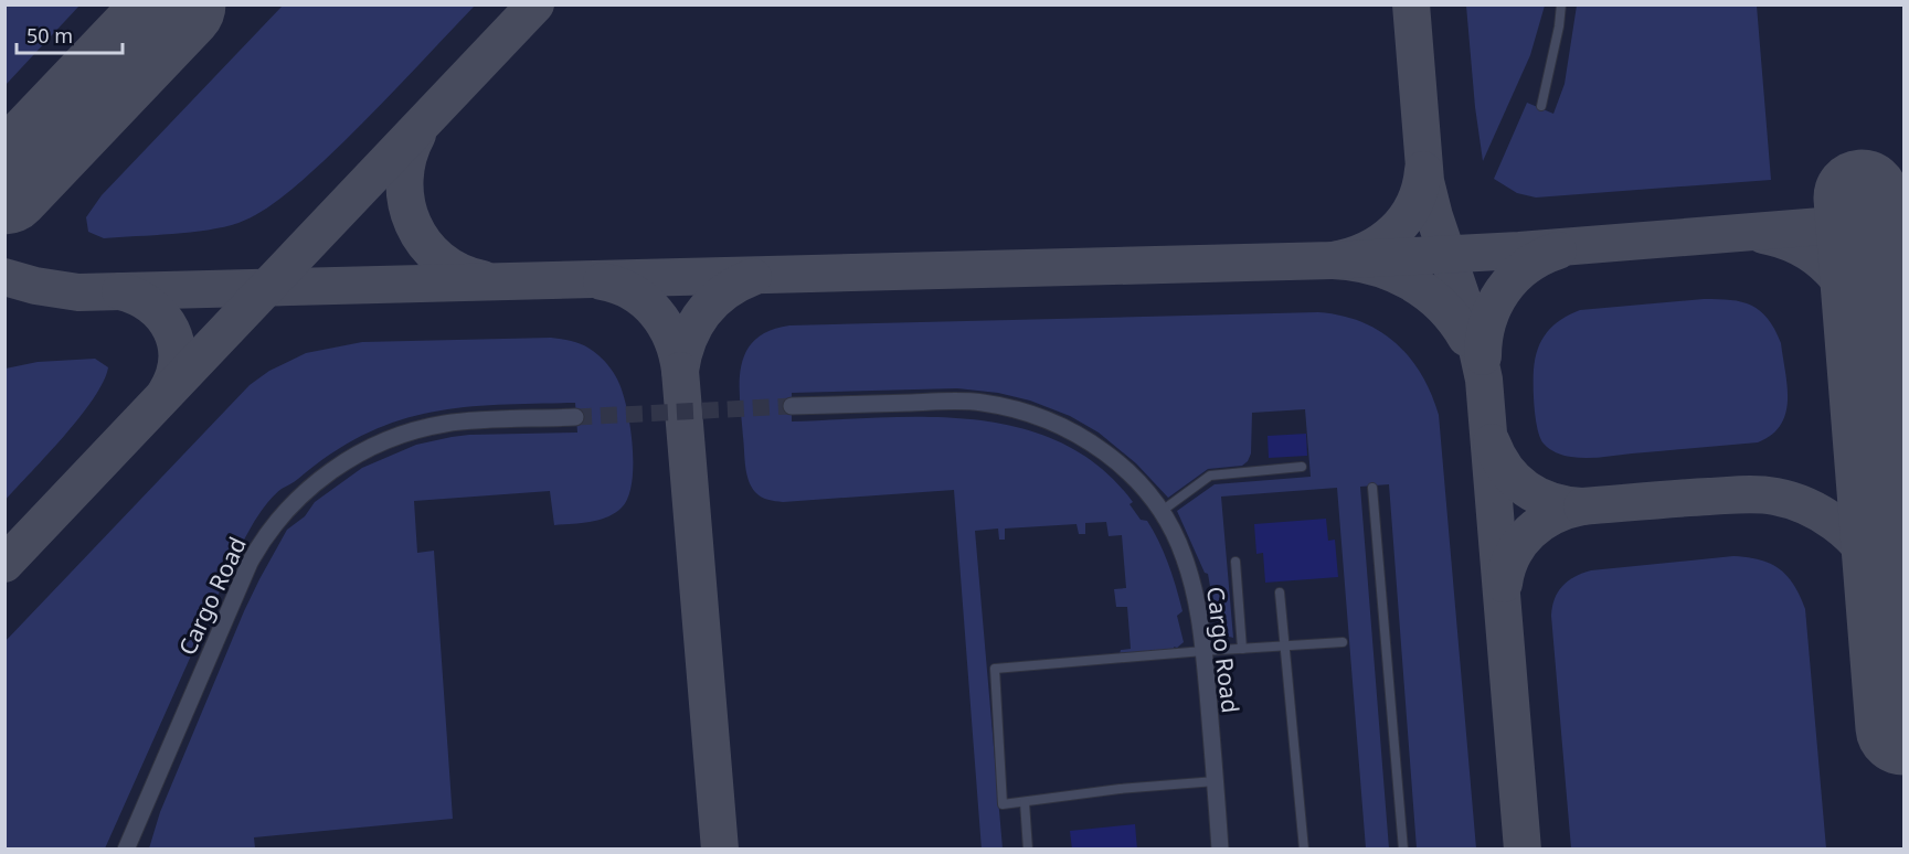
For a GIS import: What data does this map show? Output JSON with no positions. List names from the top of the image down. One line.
{"streets":{"street":["Cargo Road"]},"scale_bar":"50 m"}
